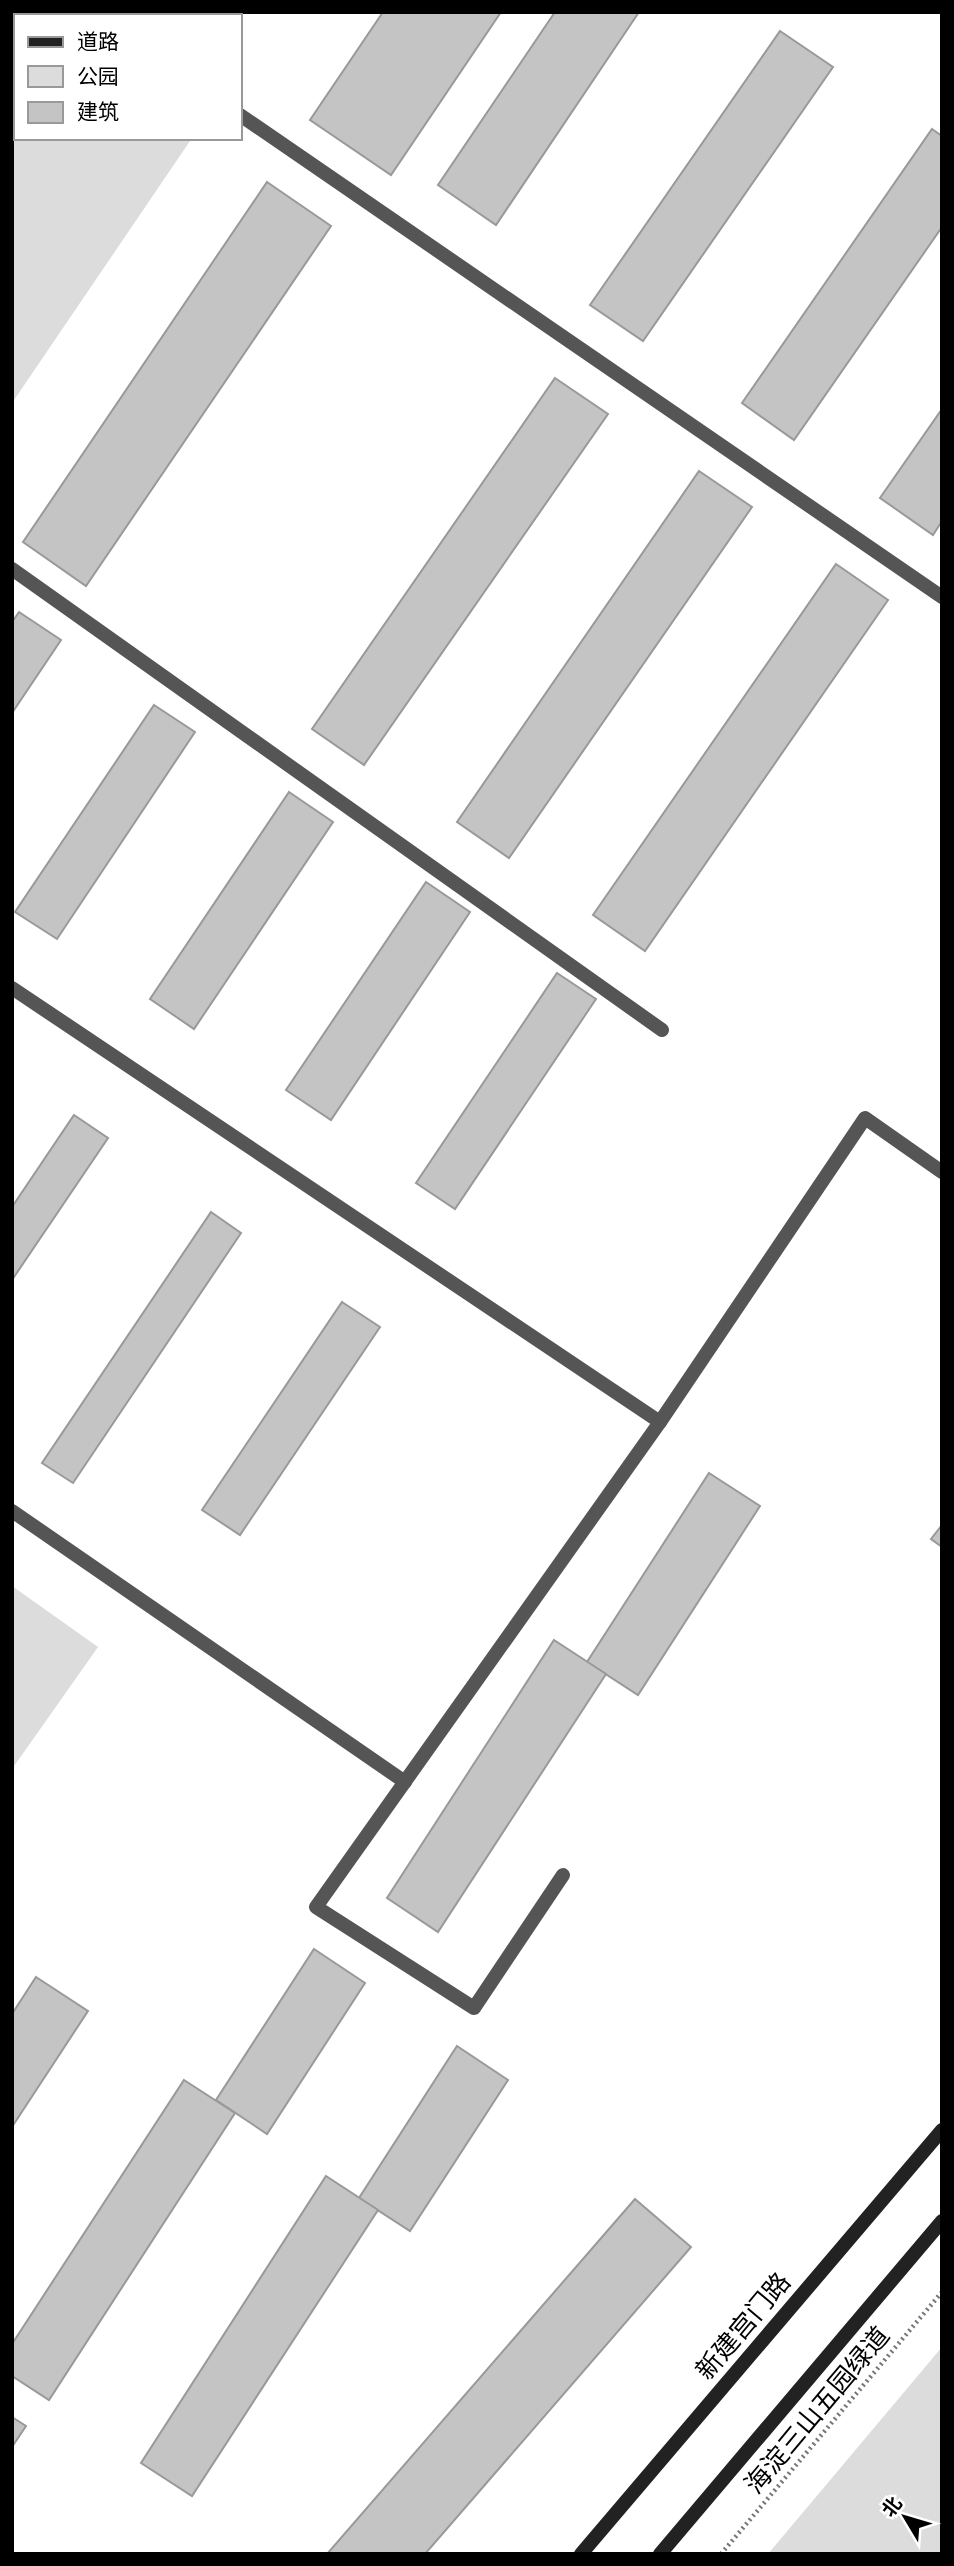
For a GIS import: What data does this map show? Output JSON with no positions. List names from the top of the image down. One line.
{"streets":{"street":["新建宫门路"],"path":["海淀三山五园绿道"]},"legend":["道路","公园","建筑"],"north":"top left"}
